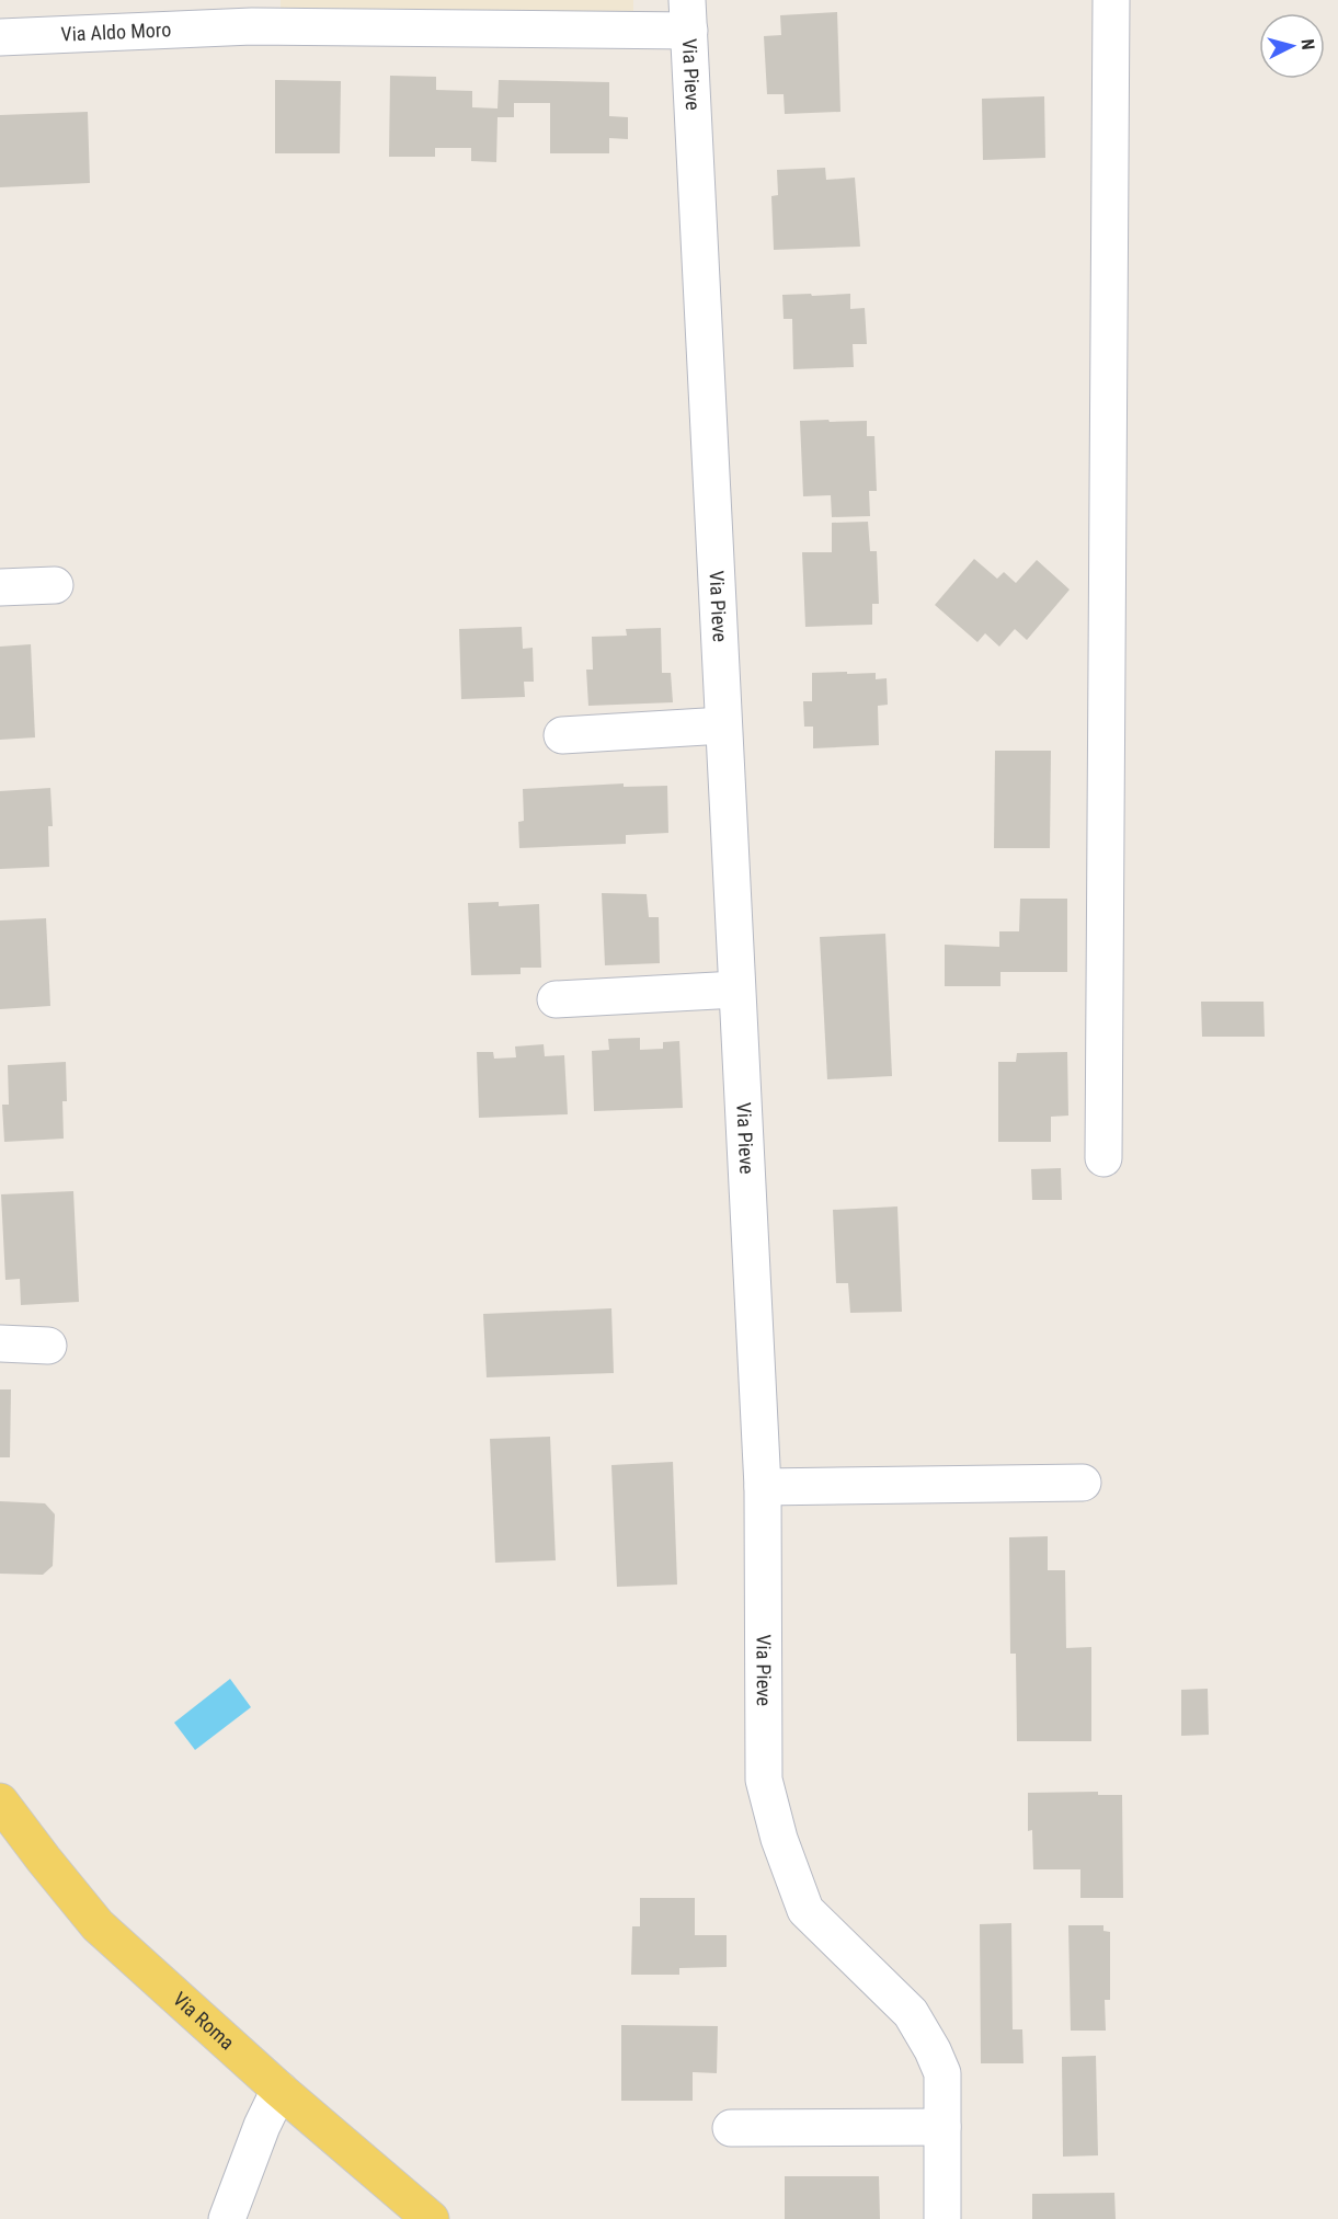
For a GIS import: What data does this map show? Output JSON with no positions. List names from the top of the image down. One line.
{"streets":{"main road":["Via Roma"],"street":["Via Aldo Moro","Via Pieve"]},"crossings":[["Via Aldo Moro","Via Pieve"]],"north":"right"}
